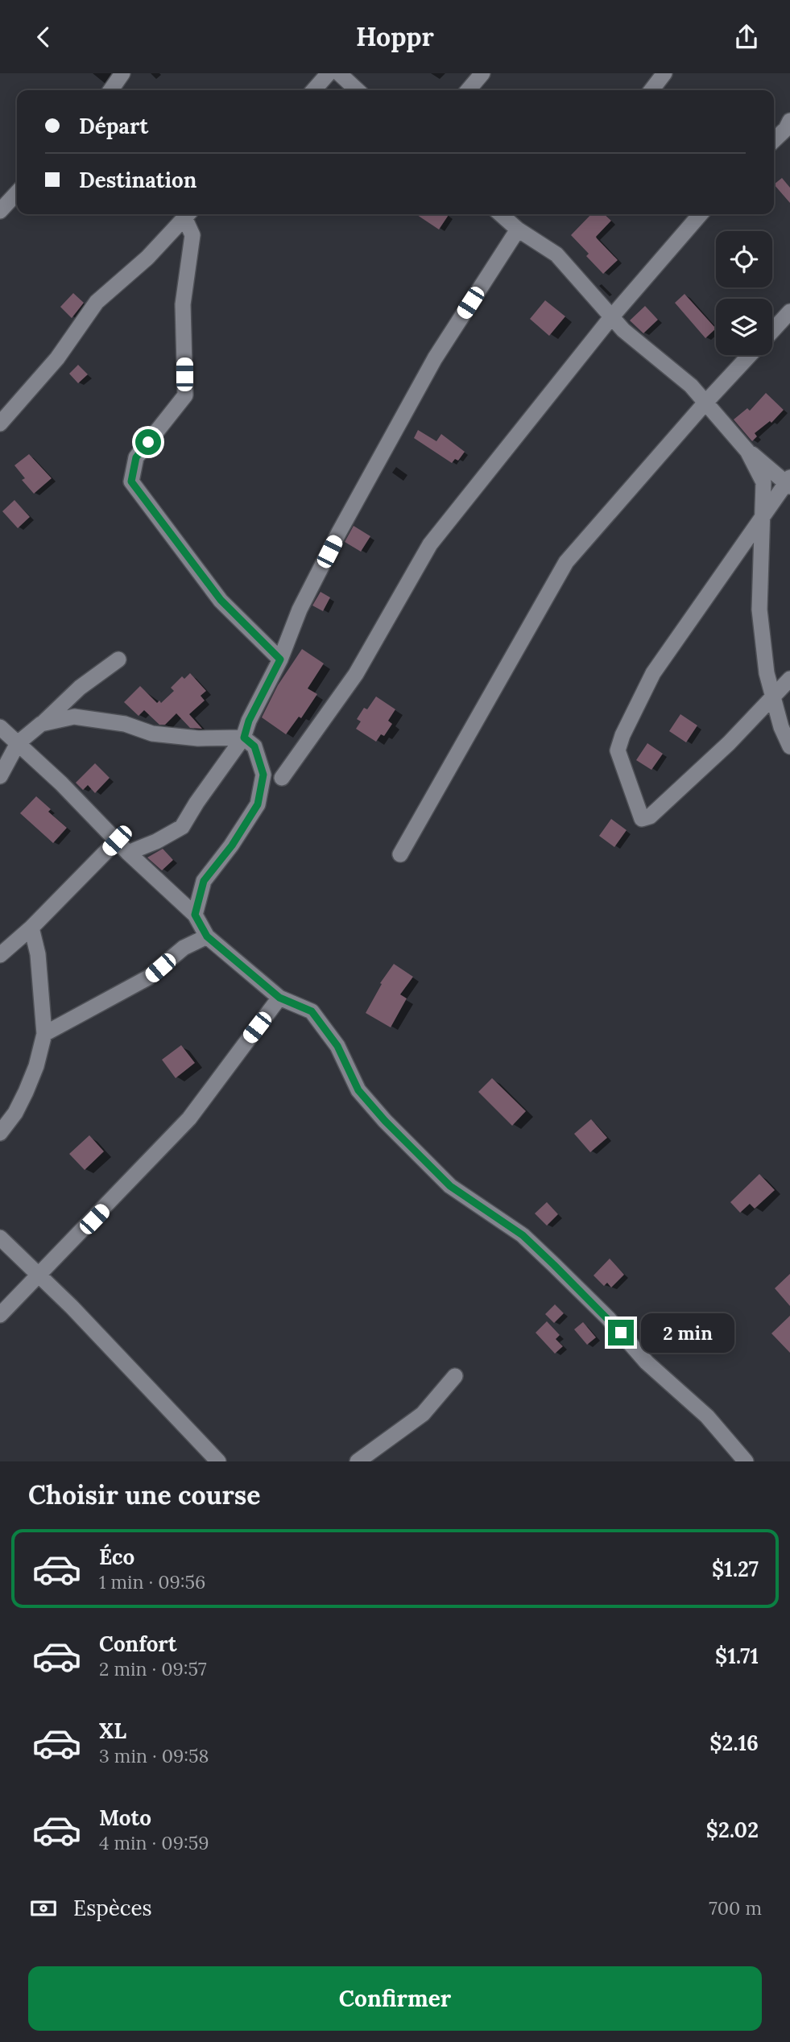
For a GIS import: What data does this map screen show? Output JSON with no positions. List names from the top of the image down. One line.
{"page":{"header":"Hoppr","banner":["Départ","Destination"],"bubble":"2 min","heading":"Choisir une course","list":[{"name":"Éco","note":"1 min · 09:56","value":"$1.27"},{"name":"Confort","note":"2 min · 09:57","value":"$1.71"},{"name":"XL","note":"3 min · 09:58","value":"$2.16"},{"name":"Moto","note":"4 min · 09:59","value":"$2.02"}],"pay":["Espèces","700 m"],"buttons":"Confirmer"}}
